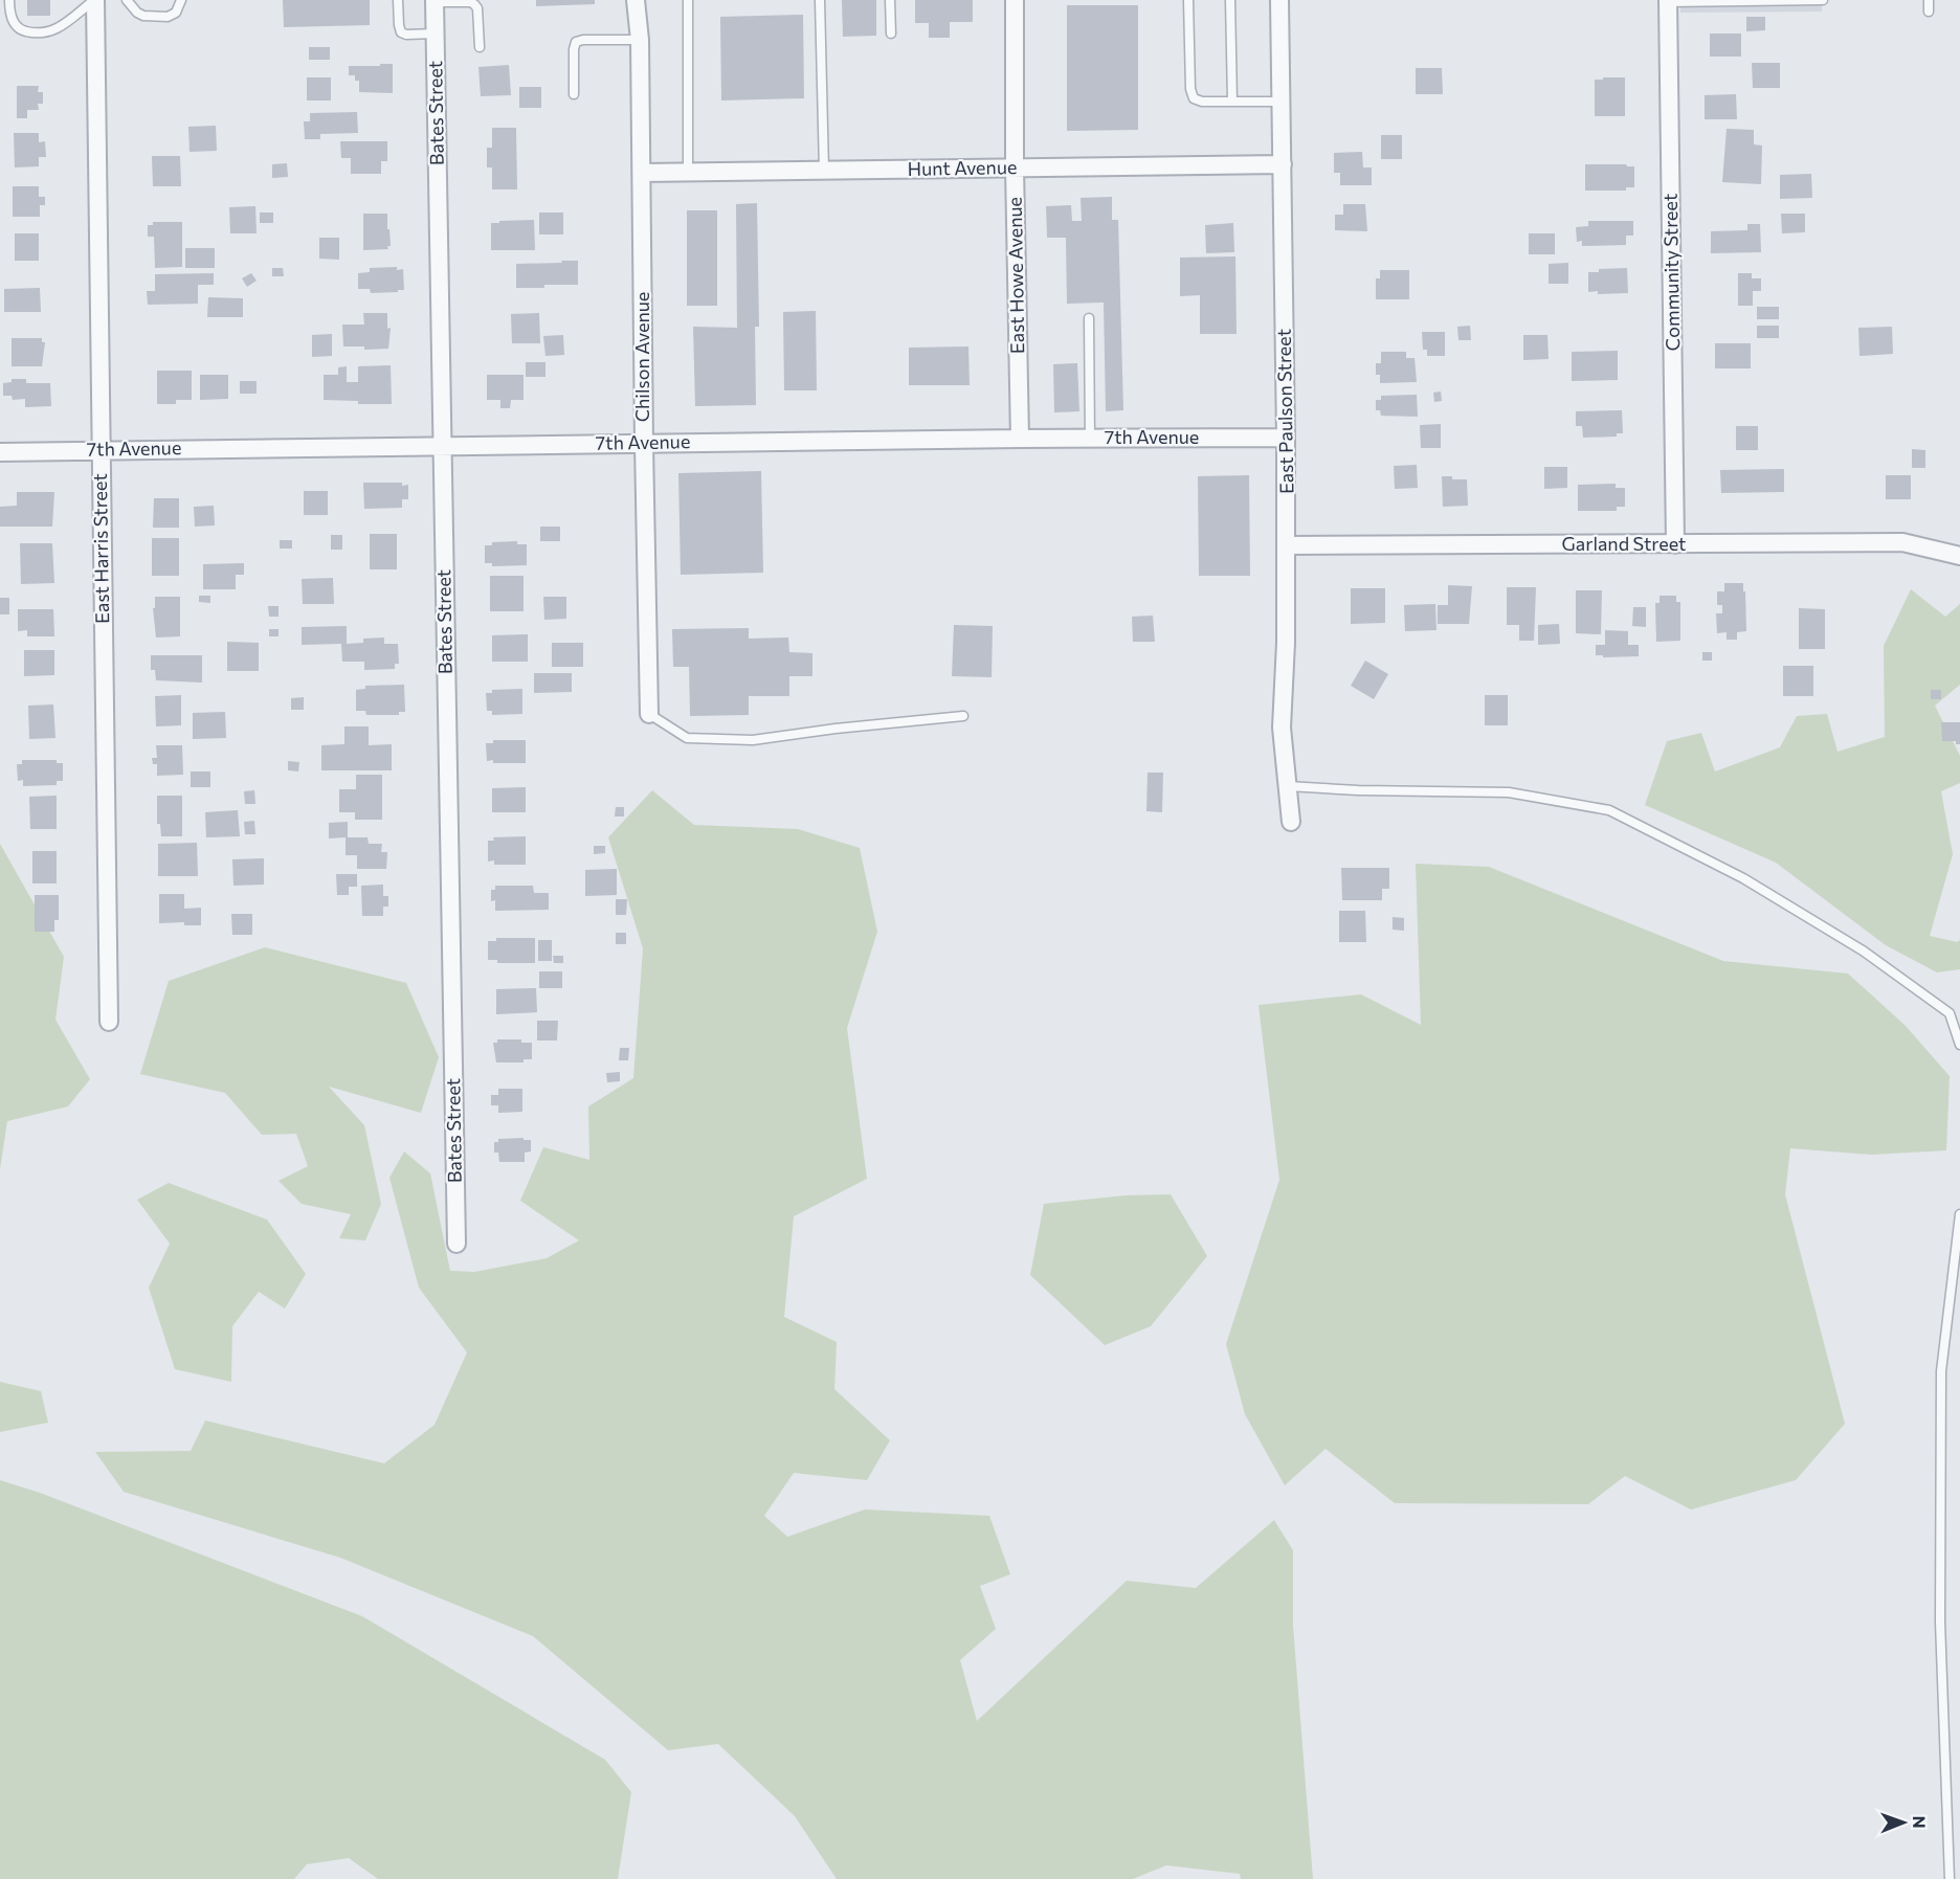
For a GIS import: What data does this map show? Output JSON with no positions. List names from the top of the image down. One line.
{"streets":{"street":["Bates Street","Hunt Avenue","Community Street","East Howe Avenue","Chilson Avenue","East Paulson Street","7th Avenue","Garland Street","East Harris Street"]},"crossings":[["Bates Street","7th Avenue"],["Hunt Avenue","East Howe Avenue"],["Hunt Avenue","Chilson Avenue"],["Hunt Avenue","East Paulson Street"],["Community Street","Garland Street"],["East Howe Avenue","7th Avenue"],["Chilson Avenue","7th Avenue"],["East Paulson Street","7th Avenue"],["East Paulson Street","Garland Street"],["7th Avenue","East Harris Street"]],"north":"right"}
